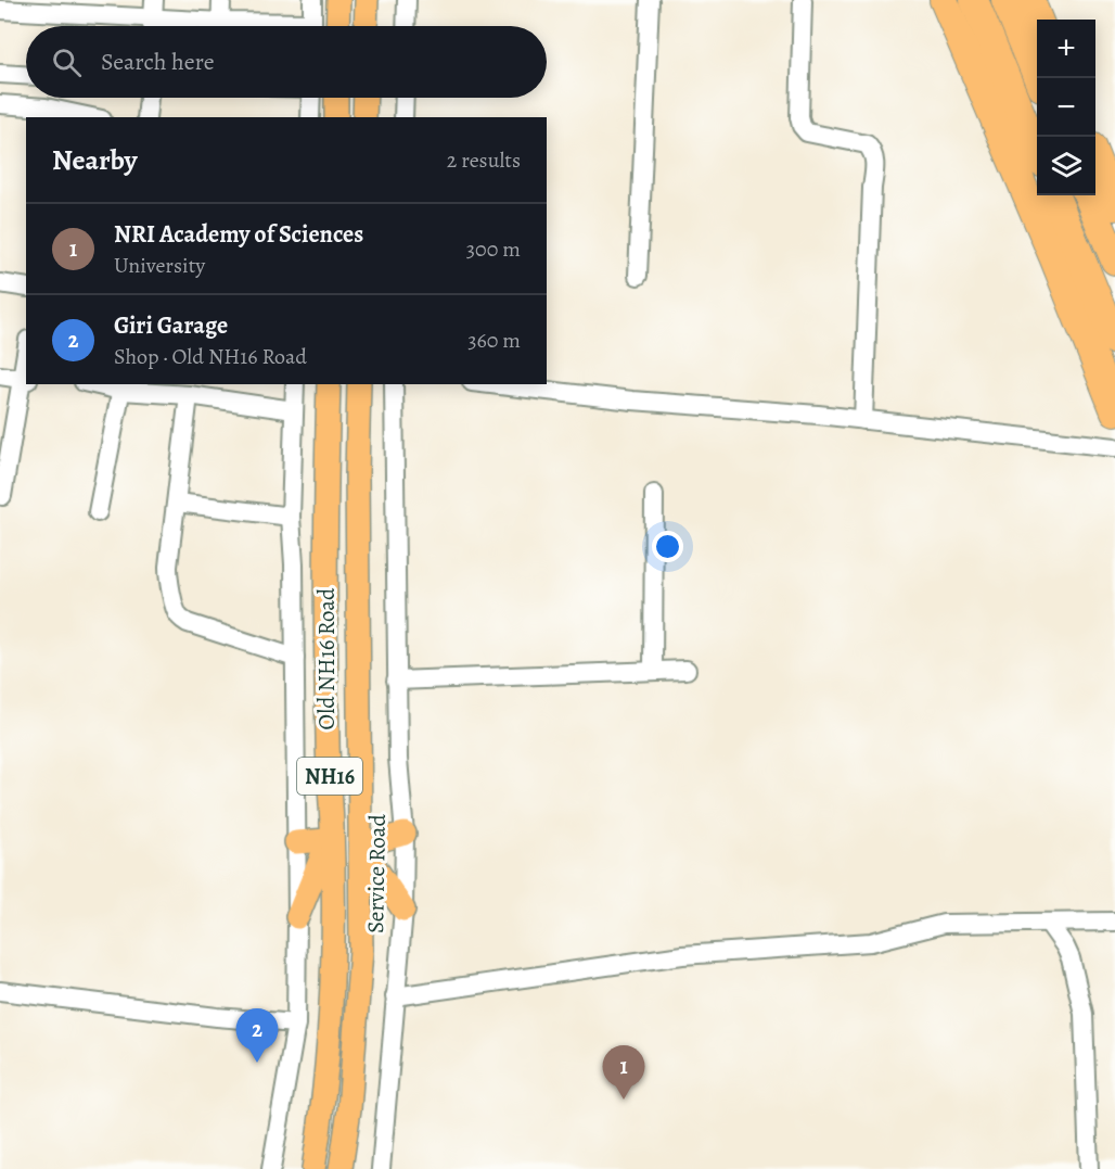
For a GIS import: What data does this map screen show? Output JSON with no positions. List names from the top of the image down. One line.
{"streets":{"main road":["Old NH16 Road","NH16"],"street":["Service Road"]},"page":{"map_buttons":["+","−"],"search":"Search here","heading":["Nearby","2 results"],"list":[{"mark":"1","name":"NRI Academy of Sciences","note":"University","value":"300 m"},{"mark":"2","name":"Giri Garage","note":"Shop · Old NH16 Road","value":"360 m"}],"pins":["2","1"]}}
